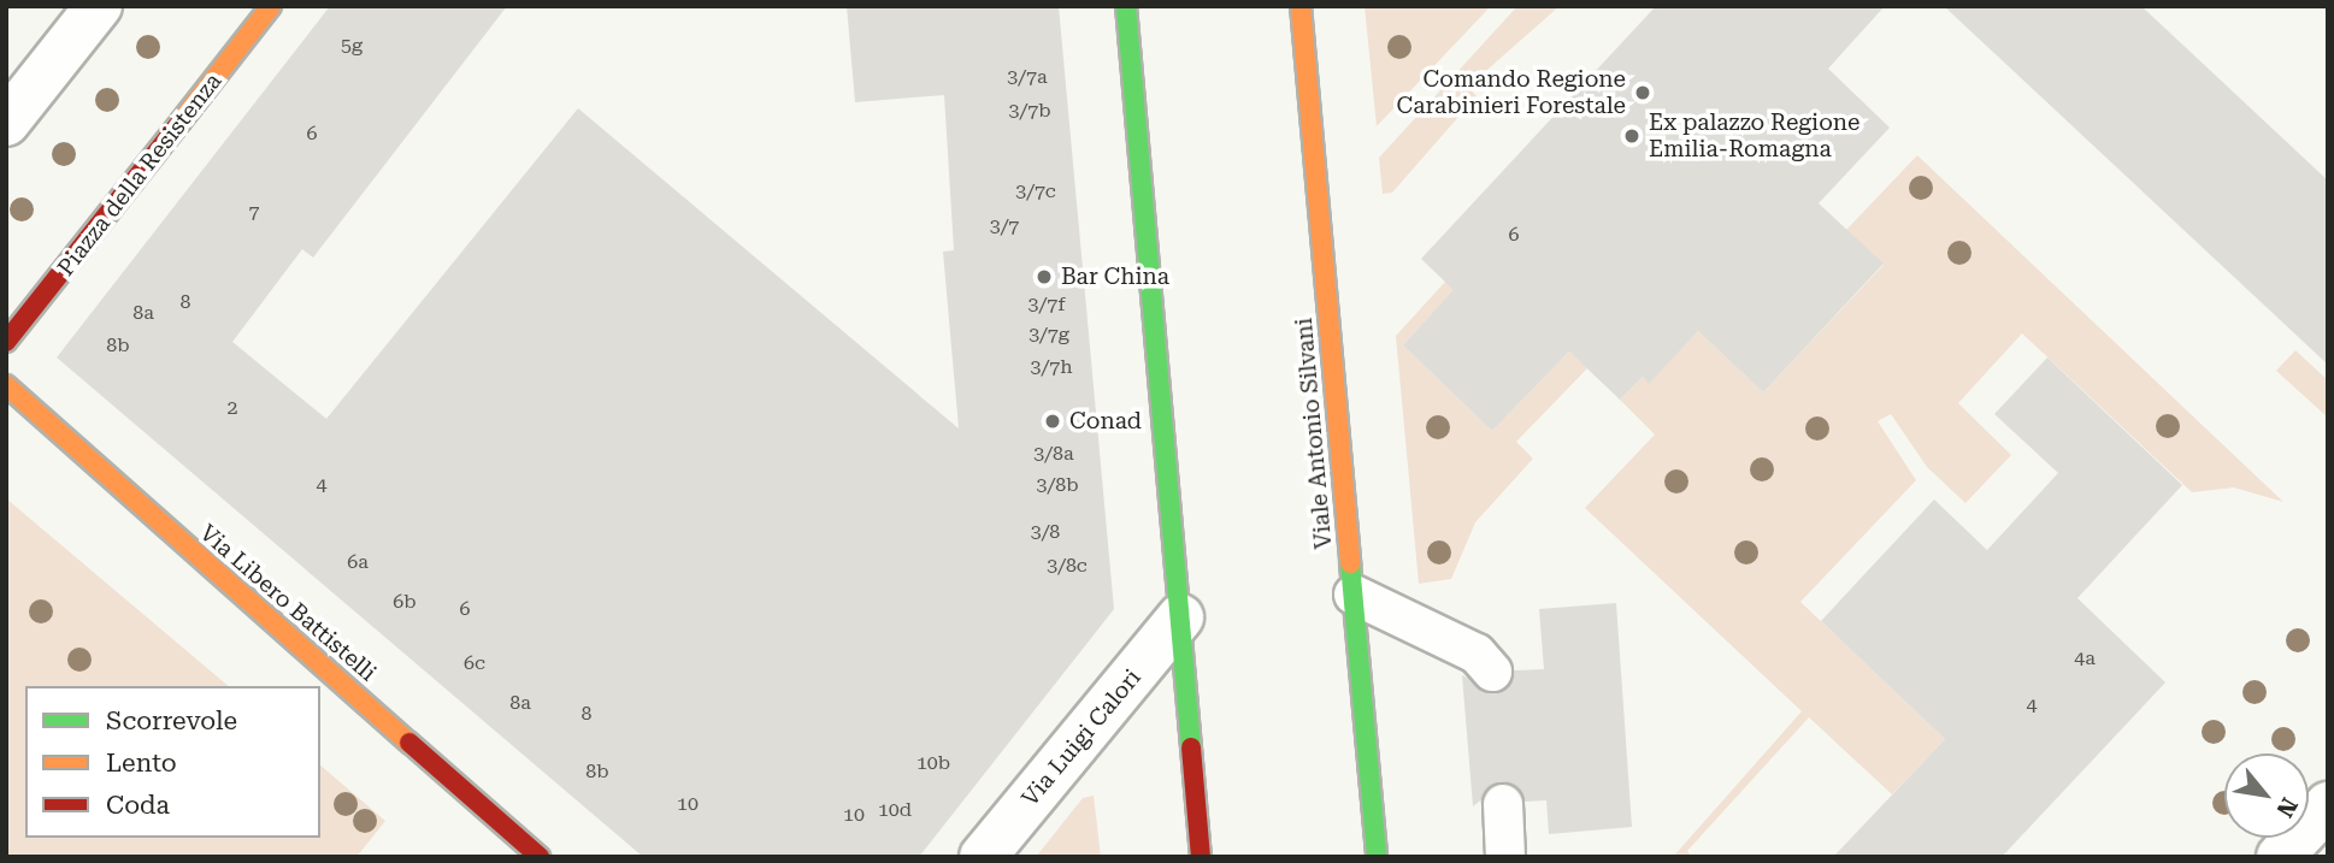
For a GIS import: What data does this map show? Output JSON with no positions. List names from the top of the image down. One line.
{"streets":{"main road":["Piazza della Resistenza","Viale Antonio Silvani","Via Libero Battistelli"],"street":["Via Luigi Calori"]},"places":["Comando Regione Carabinieri Forestale","Ex palazzo Regione Emilia-Romagna","Bar China","Conad"],"house_numbers":["5g","3/7a","3/7b","6","3/7c","7","3/7","6","8","3/7f","8a","3/7g","8b","3/7h","2","3/8a","4","3/8b","3/8","6a","3/8c","6b","6","4a","6c","8a","4","8","10b","8b","10","10d","10"],"legend":["Scorrevole","Lento","Coda"],"north":"bottom right"}
